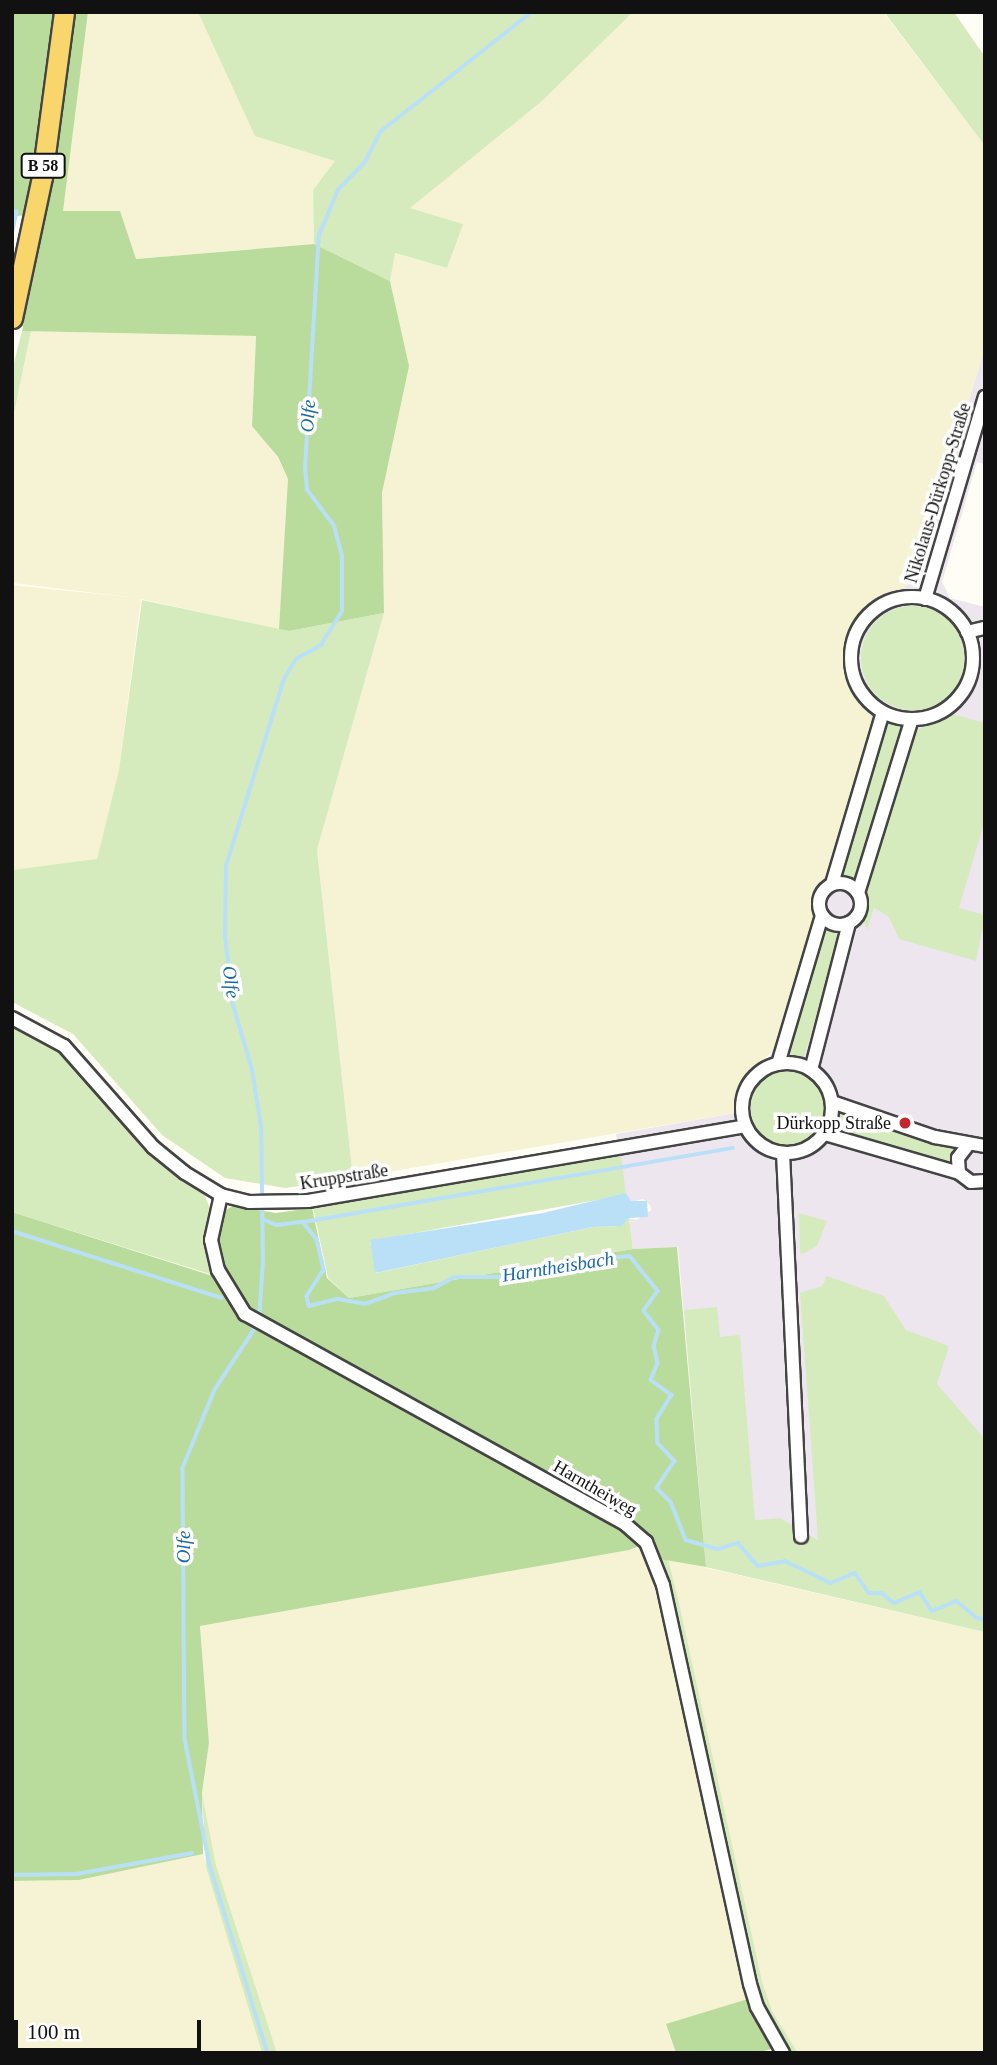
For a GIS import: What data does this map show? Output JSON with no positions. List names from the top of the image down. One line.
{"streets":{"main road":["B 58"],"street":["Nikolaus-Dürkopp-Straße","Kruppstraße","Harntheiweg"]},"crossings":[["Kruppstraße","Harntheiweg"]],"water":["Olfe","Harntheisbach"],"places":["Dürkopp Straße"],"scale_bar":"100 m"}
